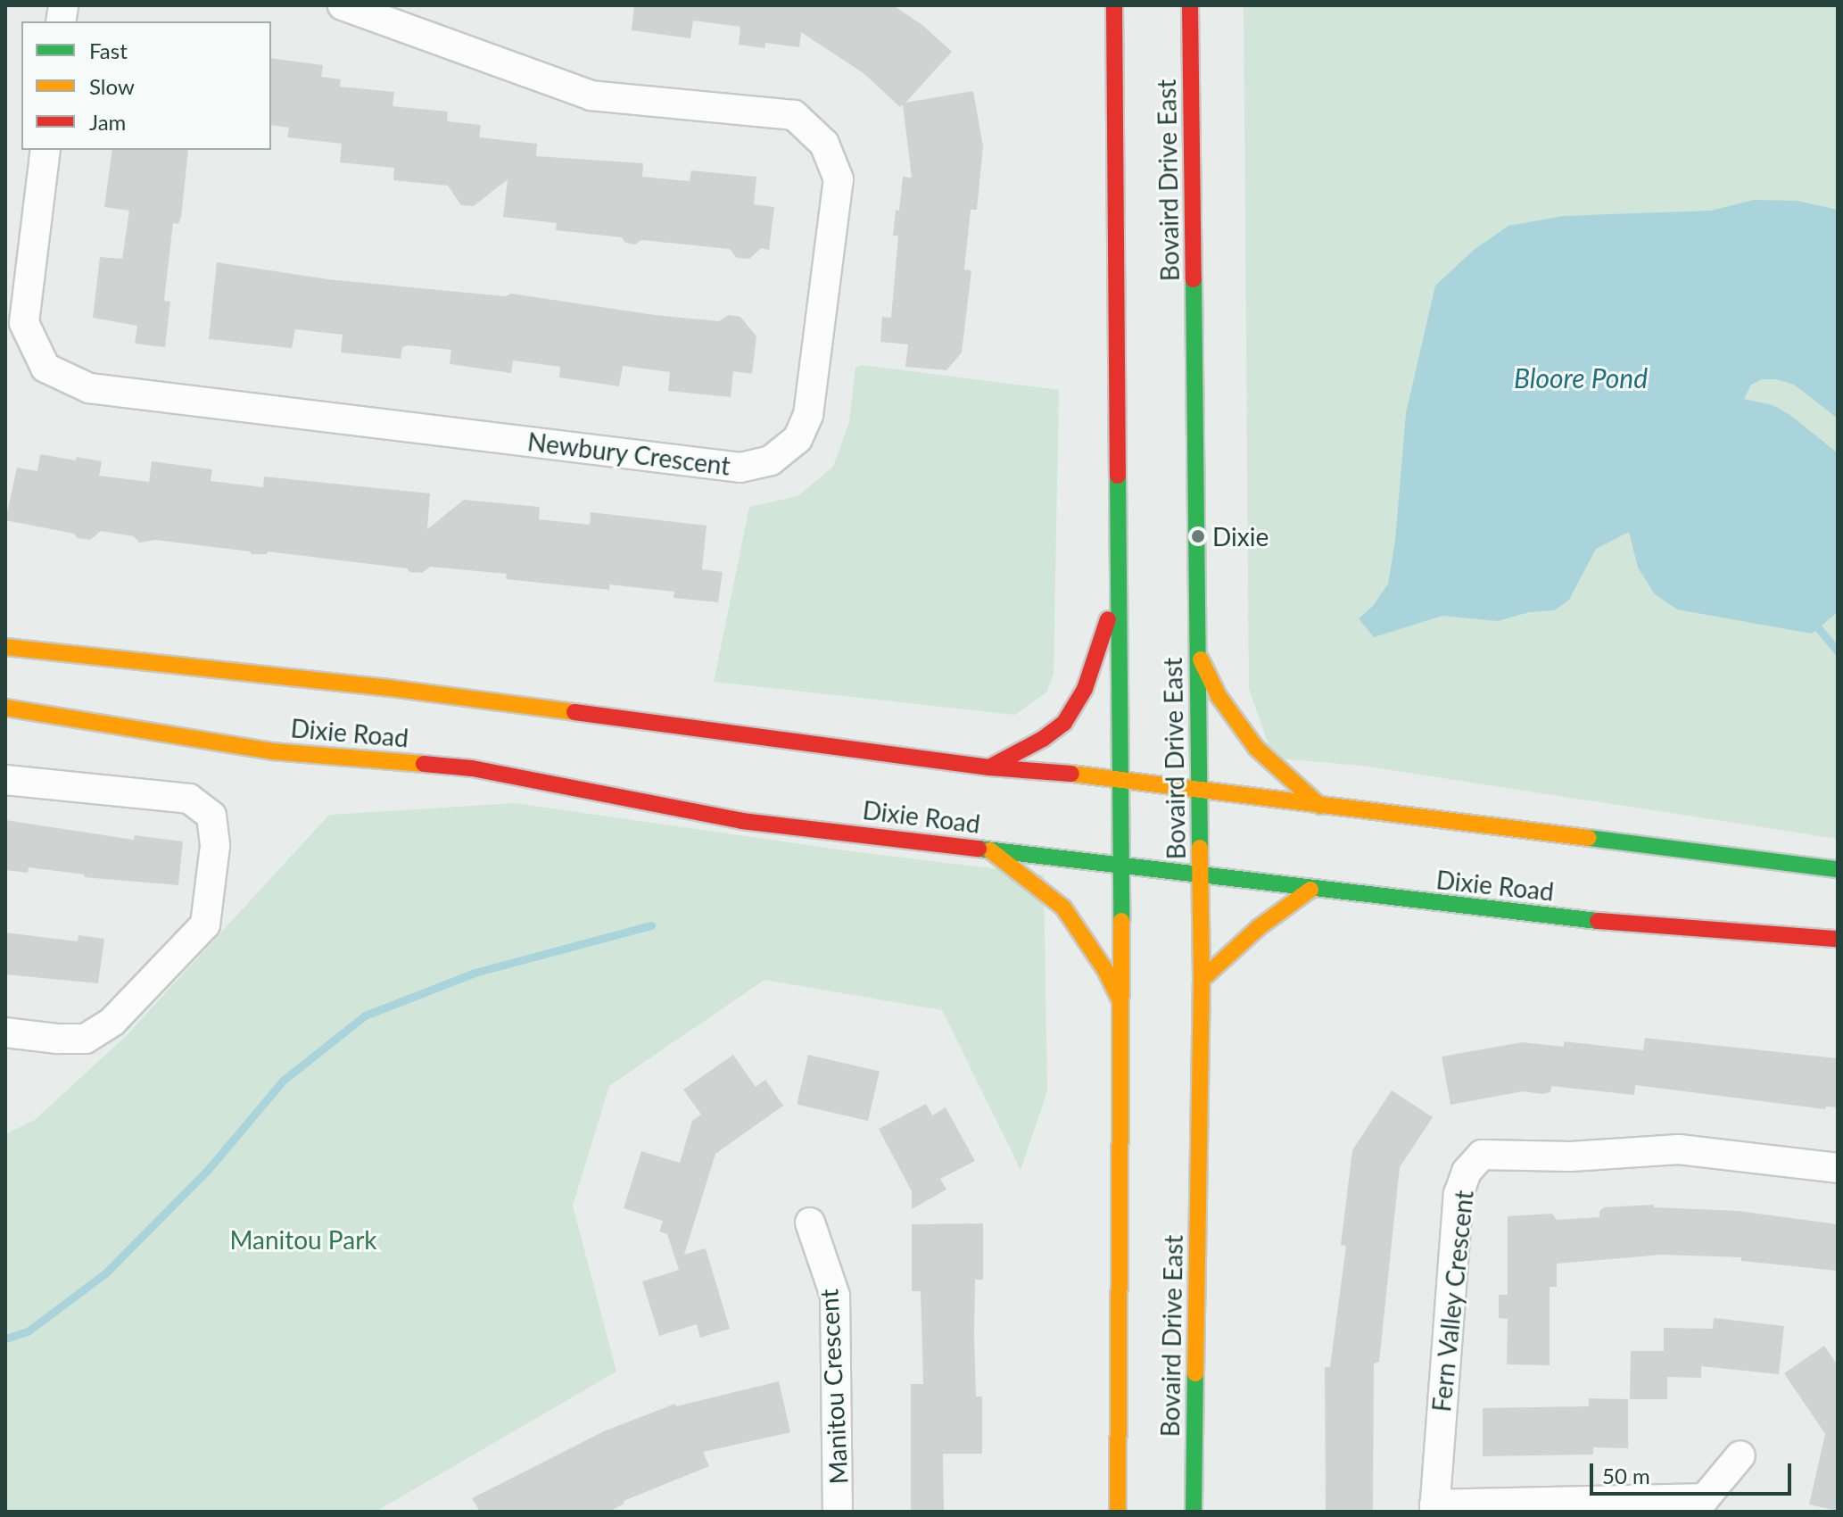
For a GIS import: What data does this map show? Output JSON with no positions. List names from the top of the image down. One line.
{"streets":{"main road":["Bovaird Drive East","Dixie Road"],"street":["Newbury Crescent","Fern Valley Crescent","Manitou Crescent"]},"crossings":[["Bovaird Drive East","Dixie Road"]],"water":["Bloore Pond"],"parks":["Manitou Park"],"places":["Dixie"],"legend":["Fast","Slow","Jam"],"scale_bar":"50 m"}
